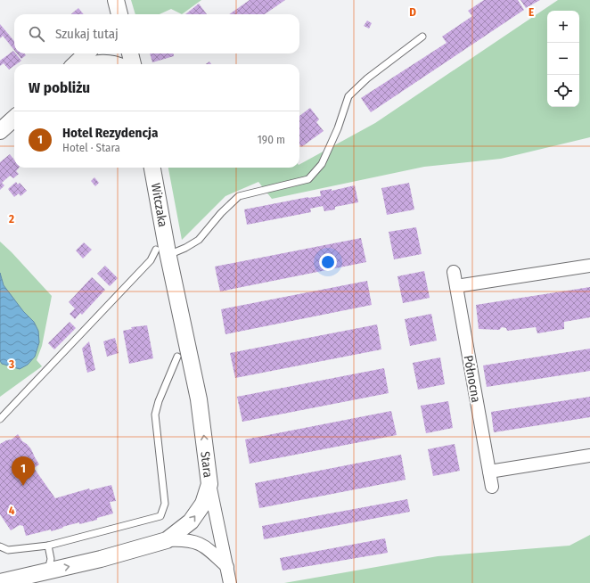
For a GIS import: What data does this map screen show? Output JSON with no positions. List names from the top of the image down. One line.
{"streets":{"street":["Witczaka","Północna","Stara"]},"crossings":[["Witczaka","Stara"]],"page":{"map_buttons":["+","−"],"search":"Szukaj tutaj","heading":"W pobliżu","list":[{"mark":"1","name":"Hotel Rezydencja","note":"Hotel · Stara","value":"190 m"}],"pins":"1"},"grid":{"columns":["D","E"],"rows":["2","3","4"]}}
